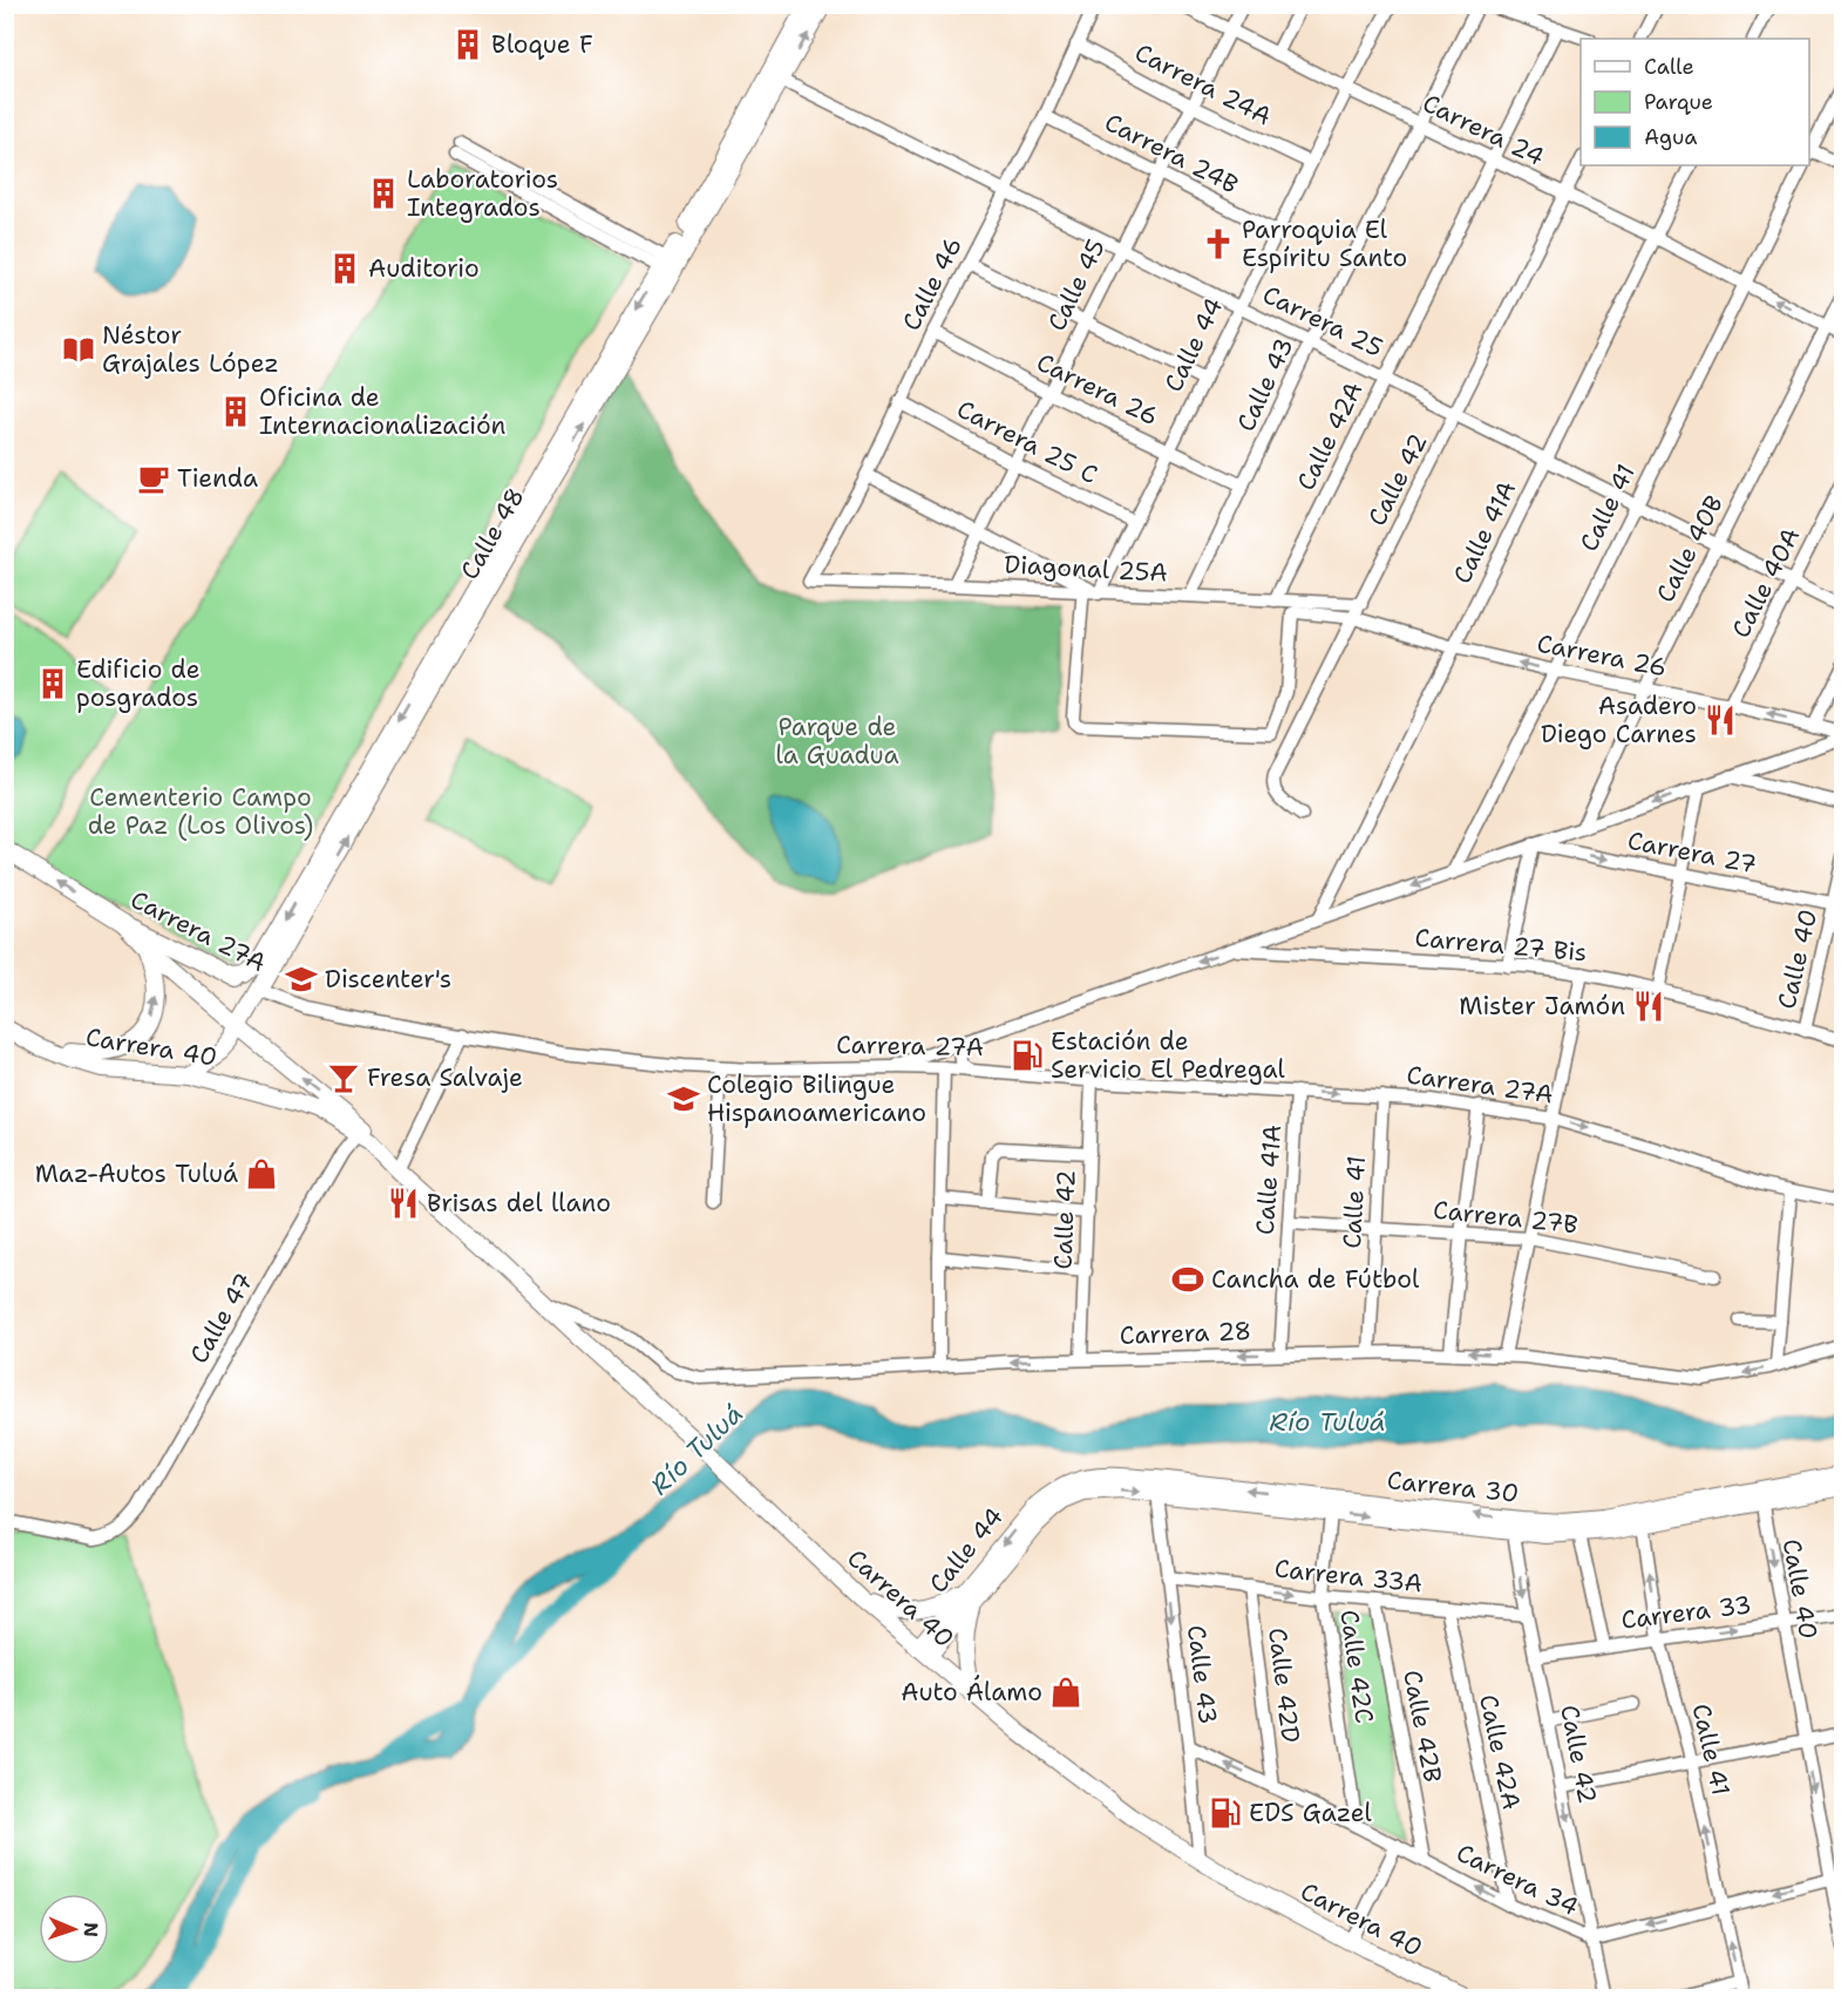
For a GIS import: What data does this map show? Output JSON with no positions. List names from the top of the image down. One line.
{"streets":{"main road":["Calle 44","Calle 48","Carrera 27A","Carrera 40","Carrera 30"],"street":["Carrera 24A","Carrera 24","Carrera 24B","Calle 46","Calle 45","Carrera 25","Calle 43","Carrera 26","Calle 42A","Carrera 25 C","Calle 42","Calle 41","Calle 41A","Calle 40B","Diagonal 25A","Calle 40A","Carrera 27","Carrera 27 Bis","Calle 40","Carrera 27B","Calle 47","Carrera 28","Carrera 33A","Carrera 33","Calle 42C","Calle 42D","Calle 42B","Carrera 34"]},"crossings":[["Carrera 24A","Calle 46"],["Carrera 24A","Calle 45"],["Carrera 24A","Calle 44"],["Carrera 24","Calle 45"],["Carrera 24","Calle 44"],["Carrera 24","Calle 43"],["Carrera 24","Calle 42A"],["Carrera 24","Calle 42"],["Carrera 24","Calle 41"],["Carrera 24","Calle 41A"],["Carrera 24","Calle 40B"],["Carrera 24B","Calle 46"],["Carrera 24B","Calle 45"],["Carrera 24B","Calle 44"],["Calle 46","Carrera 25"],["Calle 46","Carrera 26"],["Calle 46","Carrera 25 C"],["Calle 46","Diagonal 25A"],["Calle 45","Carrera 25"],["Calle 45","Carrera 26"],["Calle 45","Carrera 25 C"],["Calle 45","Diagonal 25A"],["Carrera 25","Calle 44"],["Carrera 25","Calle 43"],["Carrera 25","Calle 42A"],["Carrera 25","Calle 42"],["Carrera 25","Calle 41"],["Carrera 25","Calle 41A"],["Carrera 25","Calle 48"],["Carrera 25","Calle 40B"],["Carrera 25","Calle 40A"],["Calle 44","Carrera 26"],["Calle 44","Carrera 25 C"],["Calle 44","Diagonal 25A"],["Calle 44","Carrera 40"],["Calle 44","Carrera 30"],["Calle 43","Carrera 26"],["Calle 43","Diagonal 25A"],["Calle 43","Carrera 40"],["Calle 43","Carrera 30"],["Calle 43","Carrera 33A"],["Calle 43","Carrera 34"],["Carrera 26","Calle 42"],["Carrera 26","Calle 41"],["Carrera 26","Calle 41A"],["Carrera 26","Calle 40B"],["Carrera 26","Diagonal 25A"],["Carrera 26","Calle 40A"],["Calle 42A","Diagonal 25A"],["Calle 42A","Carrera 33A"],["Calle 42A","Carrera 34"],["Calle 42","Diagonal 25A"],["Calle 42","Carrera 27A"],["Calle 42","Carrera 28"],["Calle 42","Carrera 30"],["Calle 42","Carrera 33A"],["Calle 42","Carrera 33"],["Calle 42","Carrera 34"],["Calle 41","Carrera 27A"],["Calle 41","Carrera 27B"],["Calle 41","Carrera 28"],["Calle 41","Carrera 30"],["Calle 41","Carrera 33"],["Calle 41","Carrera 34"],["Calle 41A","Carrera 27A"],["Calle 41A","Carrera 27B"],["Calle 41A","Carrera 28"],["Calle 48","Carrera 27A"],["Calle 48","Carrera 40"],["Carrera 27","Calle 40"],["Carrera 27A","Carrera 40"],["Carrera 27 Bis","Calle 40"],["Calle 40","Carrera 30"],["Calle 40","Carrera 33"],["Calle 40","Carrera 34"],["Carrera 40","Calle 47"],["Carrera 40","Carrera 28"],["Carrera 30","Calle 42C"],["Carrera 33A","Calle 42C"],["Carrera 33A","Calle 42D"],["Carrera 33A","Calle 42B"],["Calle 42C","Carrera 34"],["Calle 42D","Carrera 34"],["Calle 42B","Carrera 34"]],"one_way":["Carrera 27","Calle 40","Carrera 28","Carrera 33","Carrera 34"],"water":["Río Tuluá"],"parks":["Parque de la Guadua","Cementerio Campo de Paz (Los Olivos)"],"places":{"building":["Bloque F","Laboratorios Integrados","Auditorio","Oficina de Internacionalización","Edificio de posgrados"],"church":["Parroquia El Espíritu Santo"],"library":["Néstor Grajales López"],"cafe":["Tienda"],"restaurant":["Asadero Diego Carnes","Mister Jamón","Brisas del llano"],"school or university":["Discenter's","Colegio Bilingue Hispanoamericano"],"fuel station":["Estación de Servicio El Pedregal","EDS Gazel"],"bar":["Fresa Salvaje"],"shop":["Maz-Autos Tuluá","Auto Álamo"],"sports":["Cancha de Fútbol"]},"legend":["Calle","Parque","Agua"],"north":"right"}
